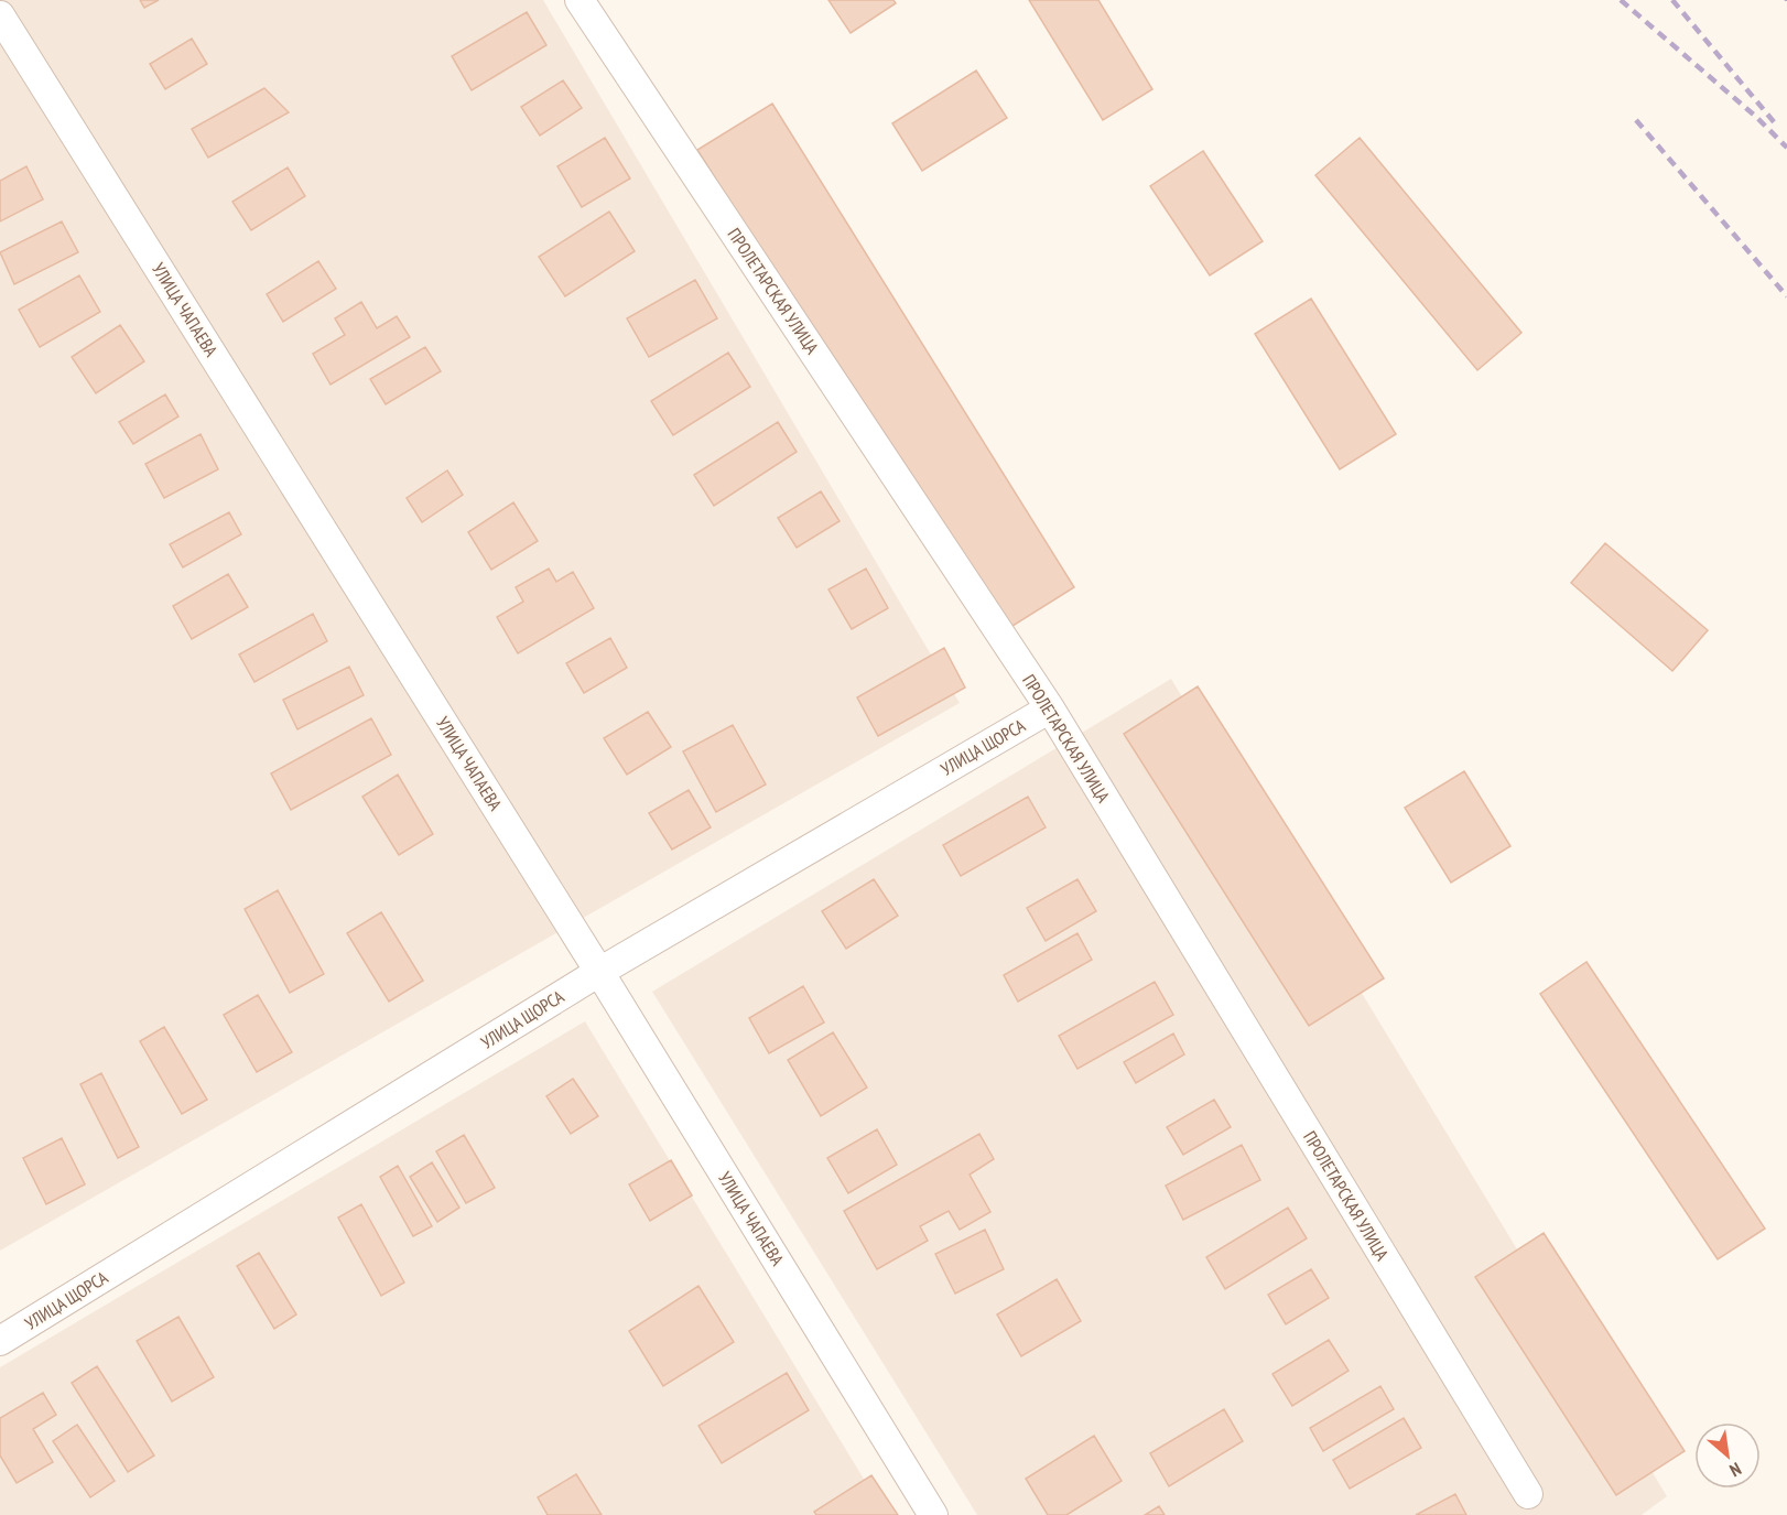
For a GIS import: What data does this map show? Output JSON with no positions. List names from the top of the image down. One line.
{"streets":{"street":["ПРОЛЕТАРСКАЯ УЛИЦА","УЛИЦА ЧАПАЕВА","УЛИЦА ЩОРСА"]},"crossings":[["ПРОЛЕТАРСКАЯ УЛИЦА","УЛИЦА ЩОРСА"],["УЛИЦА ЧАПАЕВА","УЛИЦА ЩОРСА"]],"north":"bottom right"}
